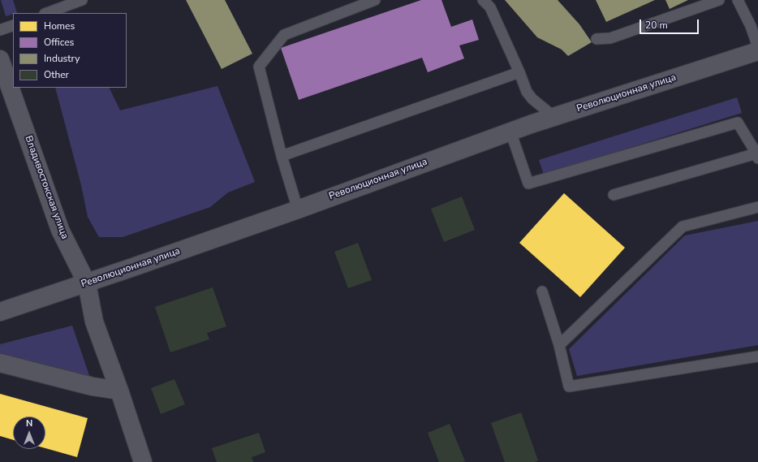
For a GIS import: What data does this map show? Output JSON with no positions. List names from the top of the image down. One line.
{"streets":{"main road":["Революционная улица","Владивостокская улица"]},"crossings":[["Революционная улица","Владивостокская улица"]],"legend":["Homes","Offices","Industry","Other"],"scale_bar":"20 m","north":"top"}
